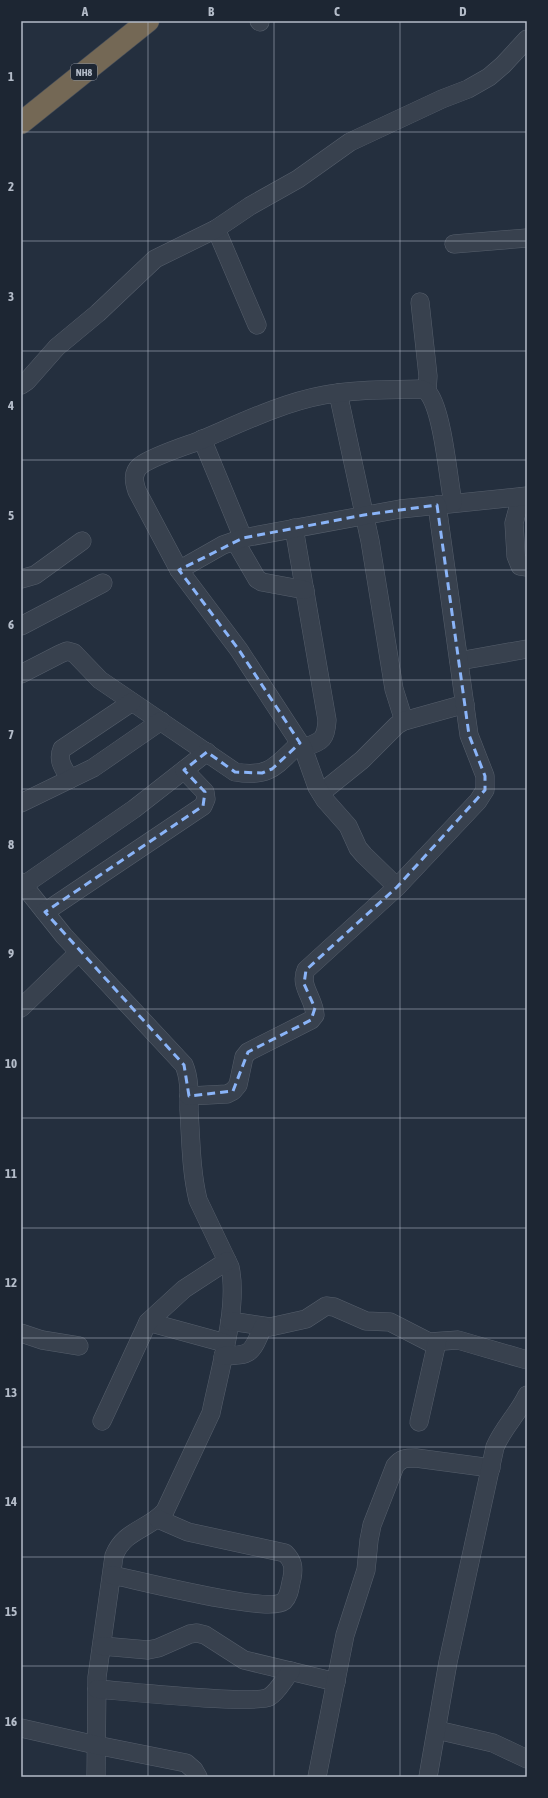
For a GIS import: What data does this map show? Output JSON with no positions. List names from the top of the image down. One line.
{"streets":{"highway":["NH8"]},"grid":{"columns":["A","B","C","D"],"rows":["1","2","3","4","5","6","7","8","9","10","11","12","13","14","15","16"]}}
